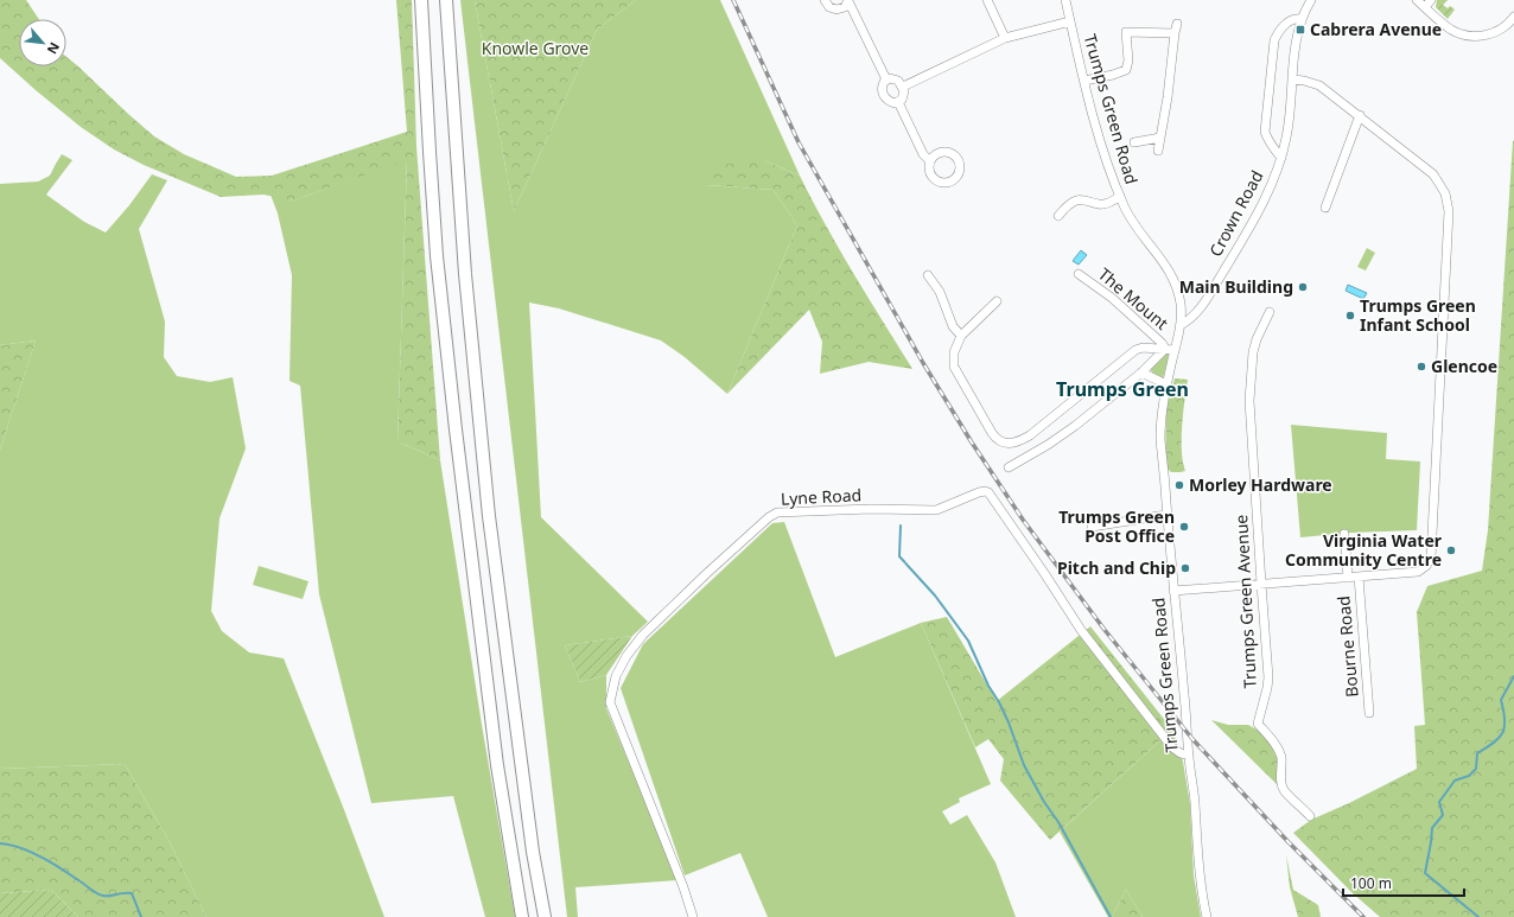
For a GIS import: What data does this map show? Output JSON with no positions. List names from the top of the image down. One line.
{"streets":{"street":["Trumps Green Road","Crown Road","The Mount","Lyne Road","Trumps Green Avenue","Bourne Road"]},"crossings":[["Trumps Green Road","Crown Road"],["Trumps Green Road","Lyne Road"]],"districts":["Trumps Green"],"parks":["Knowle Grove"],"places":{"transit":["Cabrera Avenue"],"other":["Main Building","Trumps Green Infant School","Glencoe","Morley Hardware","Trumps Green Post Office","Virginia Water Community Centre","Pitch and Chip"]},"scale_bar":"100 m","north":"bottom right"}
